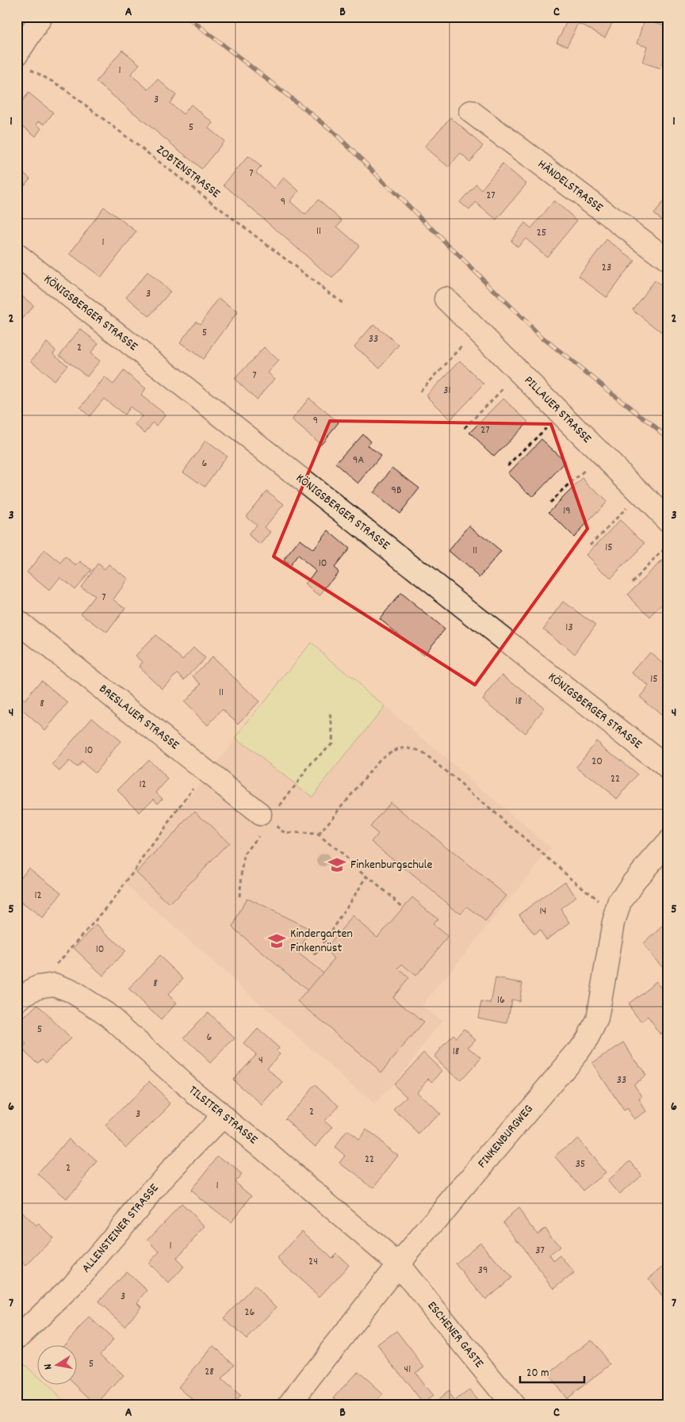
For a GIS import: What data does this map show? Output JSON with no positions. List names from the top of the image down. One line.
{"streets":{"street":["HÄNDELSTRASSE","KÖNIGSBERGER STRASSE","PILLAUER STRASSE","BRESLAUER STRASSE","TILSITER STRASSE","FINKENBURGWEG","ALLENSTEINER STRASSE","ESCHENER GASTE"],"path":["ZOBTENSTRASSE"]},"crossings":[["TILSITER STRASSE","FINKENBURGWEG"],["TILSITER STRASSE","ALLENSTEINER STRASSE"],["TILSITER STRASSE","ESCHENER GASTE"],["FINKENBURGWEG","ESCHENER GASTE"]],"places":{"school or university":["Finkenburgschule","Kindergarten Finkennüst"]},"house_numbers":["1","3","5","7","27","9","11","25","1","23","3","5","33","2","7","31","9","27","9A","6","9B","19","15","11","10","7","13","15","11","18","8","10","20","22","12","12","14","10","8","16","5","6","18","4","33","2","3","22","35","2","1","1","37","24","39","3","26","5","41","28"],"scale_bar":"20 m","north":"left","grid":{"columns":["A","B","C"],"rows":["1","2","3","4","5","6","7"]}}
